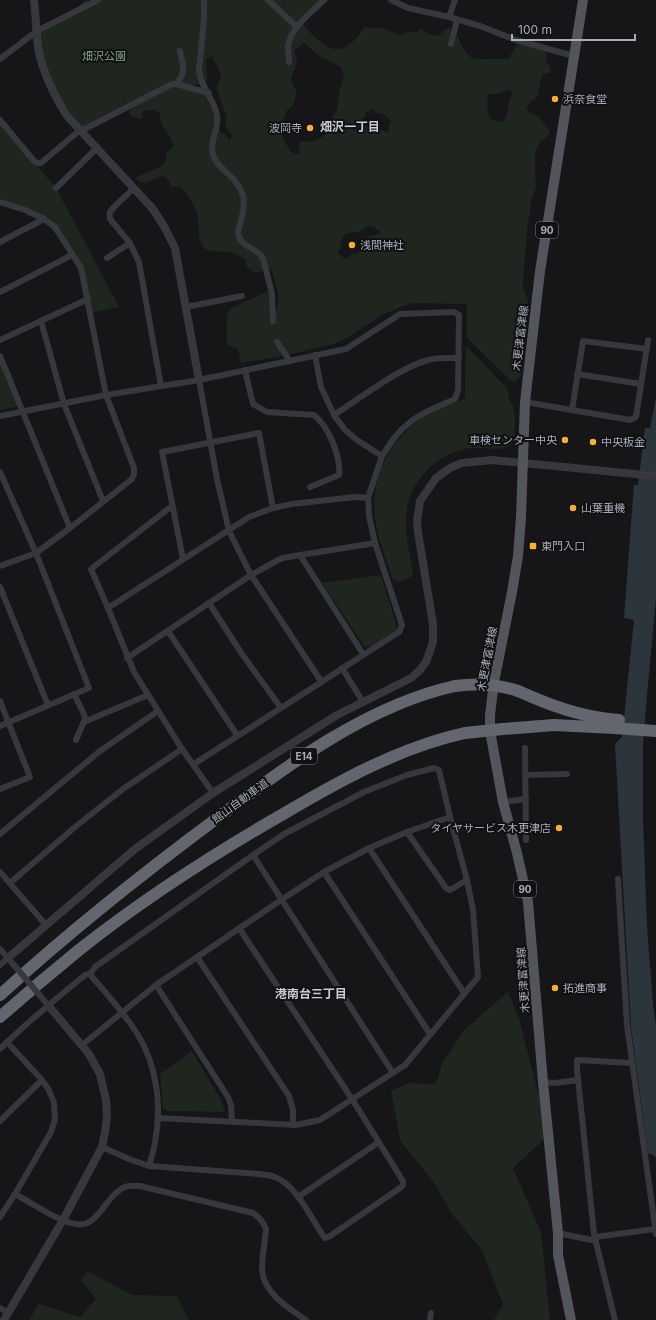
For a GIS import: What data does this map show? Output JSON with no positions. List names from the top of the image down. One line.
{"streets":{"highway":["E14","館山自動車道"],"main road":["90","木更津富津線"]},"districts":["畑沢一丁目","港南台三丁目"],"parks":["畑沢公園"],"places":{"other":["浜奈食堂","波岡寺","浅間神社","車検センター中央","中央板金","山葉重機","タイヤサービス木更津店","拓進商事"],"transit":["東門入口"]},"scale_bar":"100 m"}
